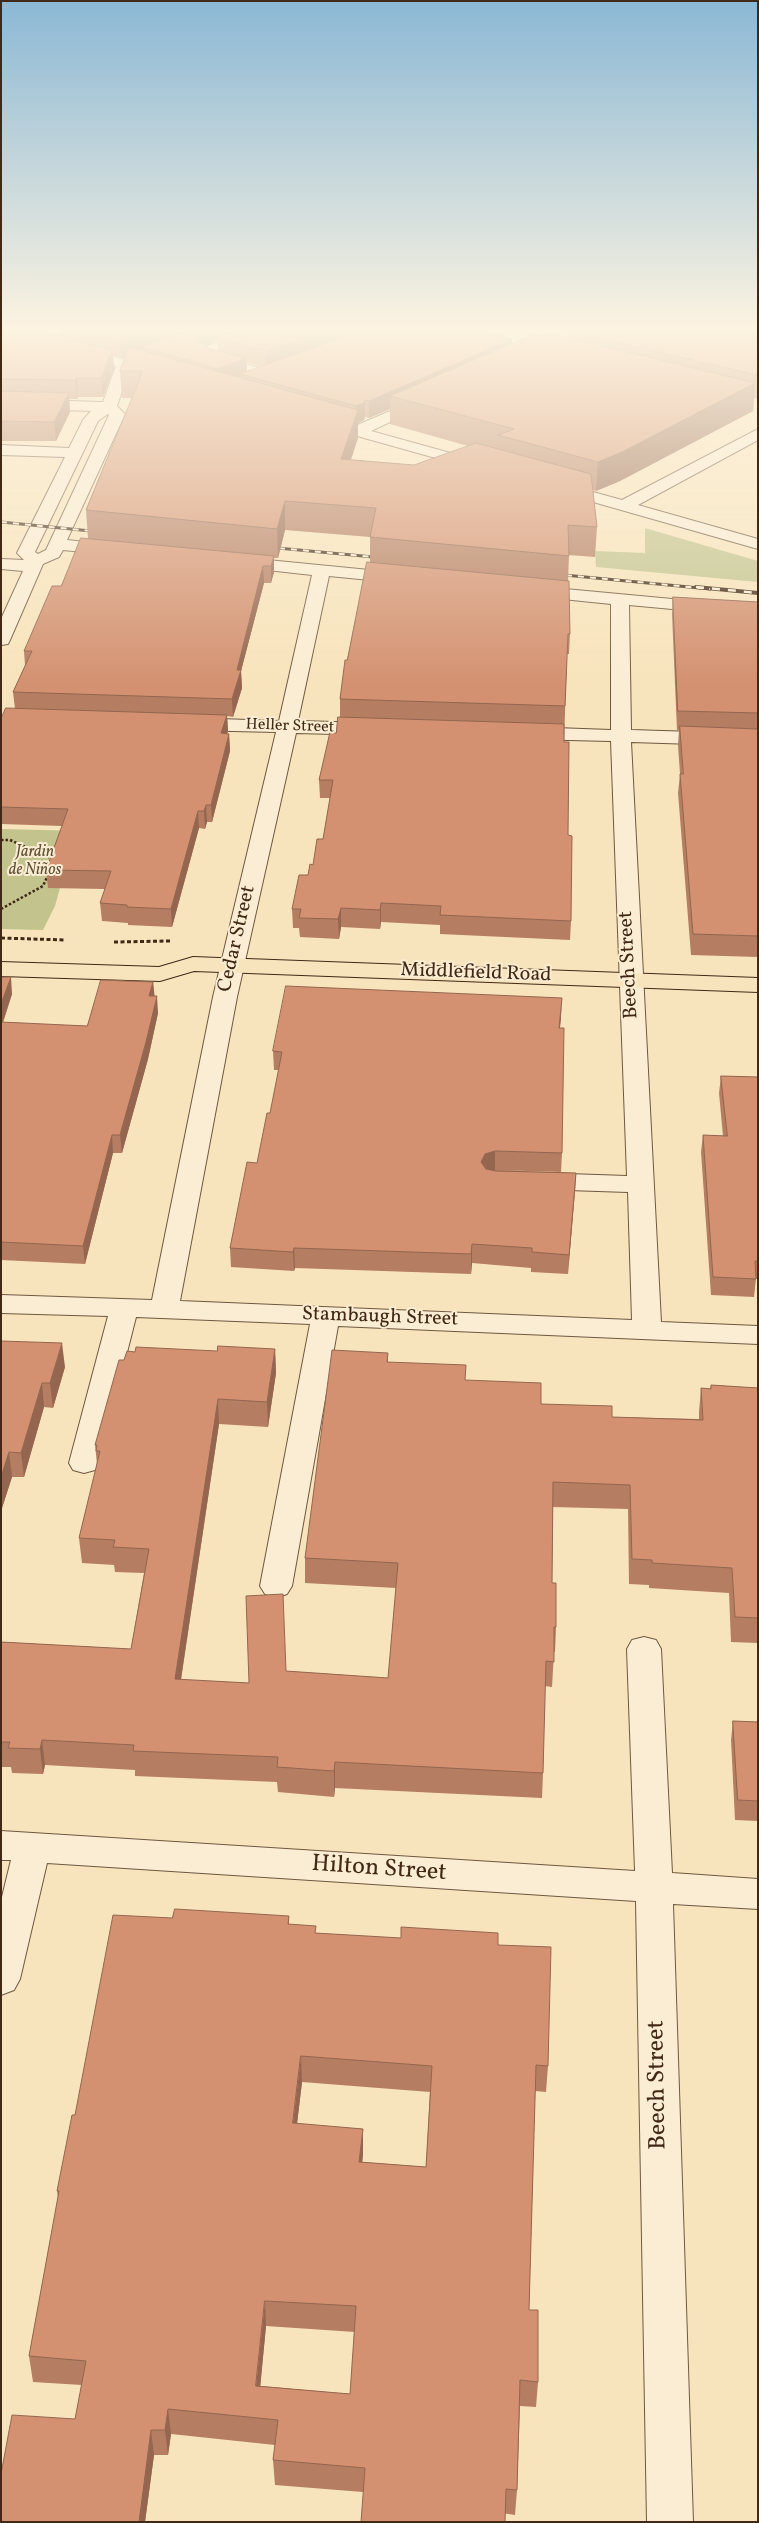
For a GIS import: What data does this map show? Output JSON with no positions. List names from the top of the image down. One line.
{"streets":{"main road":["Middlefield Road"],"street":["Heller Street","Cedar Street","Beech Street","Stambaugh Street","Hilton Street"]},"crossings":[["Heller Street","Cedar Street"],["Cedar Street","Middlefield Road"],["Cedar Street","Stambaugh Street"],["Beech Street","Middlefield Road"],["Beech Street","Stambaugh Street"],["Beech Street","Hilton Street"]],"parks":["Jardin de Niños"]}
